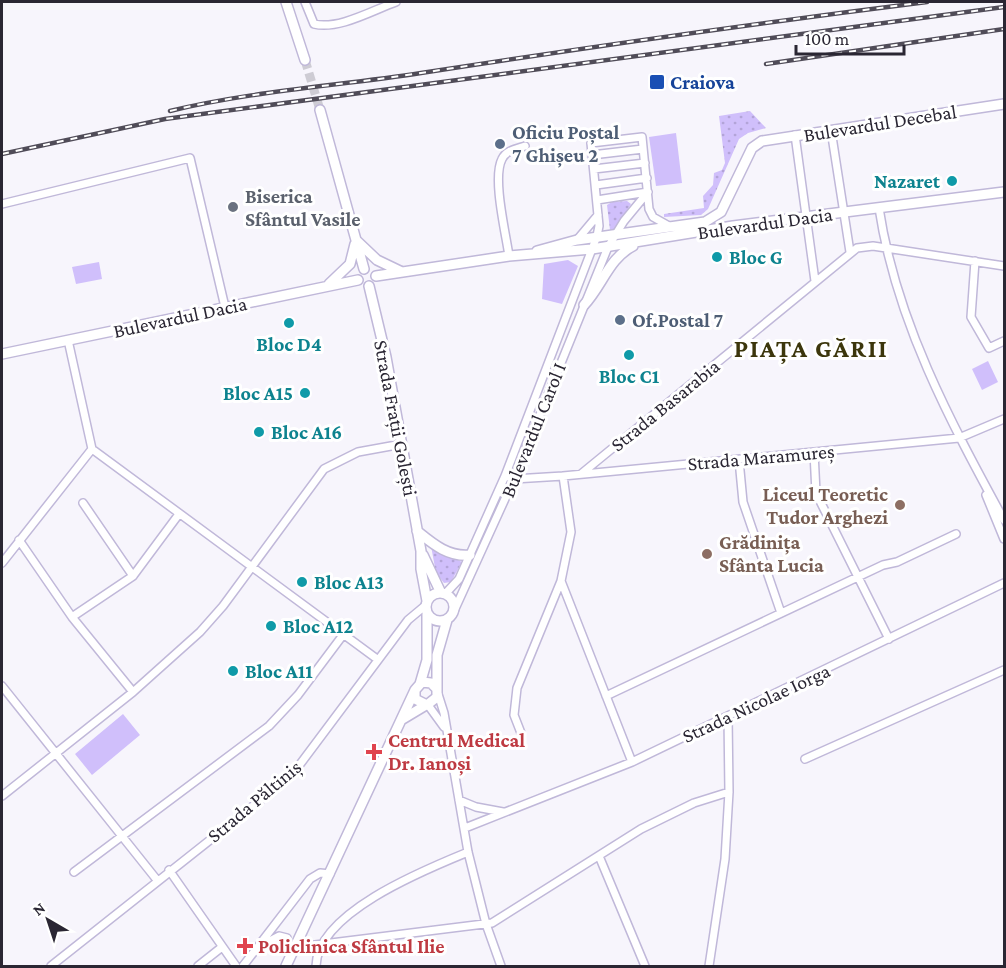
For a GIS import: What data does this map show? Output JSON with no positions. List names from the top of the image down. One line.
{"streets":{"main road":["Bulevardul Decebal","Bulevardul Dacia","Strada Frații Golești"],"street":["Strada Basarabia","Bulevardul Carol I","Strada Maramureș","Strada Nicolae Iorga","Strada Păltiniș"]},"crossings":[["Bulevardul Decebal","Bulevardul Dacia"],["Bulevardul Dacia","Strada Frații Golești"],["Bulevardul Dacia","Bulevardul Carol I"],["Strada Basarabia","Strada Maramureș"],["Strada Frații Golești","Bulevardul Carol I"],["Strada Frații Golești","Strada Păltiniș"],["Bulevardul Carol I","Strada Maramureș"],["Bulevardul Carol I","Strada Păltiniș"]],"districts":["PIAȚA GĂRII"],"places":{"transit":["Craiova"],"other":["Oficiu Poștal 7 Ghișeu 2","Nazaret","Biserica Sfântul Vasile","Bloc G","Of.Postal 7","Bloc D4","Bloc C1","Bloc A15","Bloc A16","Liceul Teoretic Tudor Arghezi","Grădinița Sfânta Lucia","Bloc A13","Bloc A12","Bloc A11"],"health":["Centrul Medical Dr. Ianoși","Policlinica Sfântul Ilie"]},"scale_bar":"100 m","north":"top left"}
